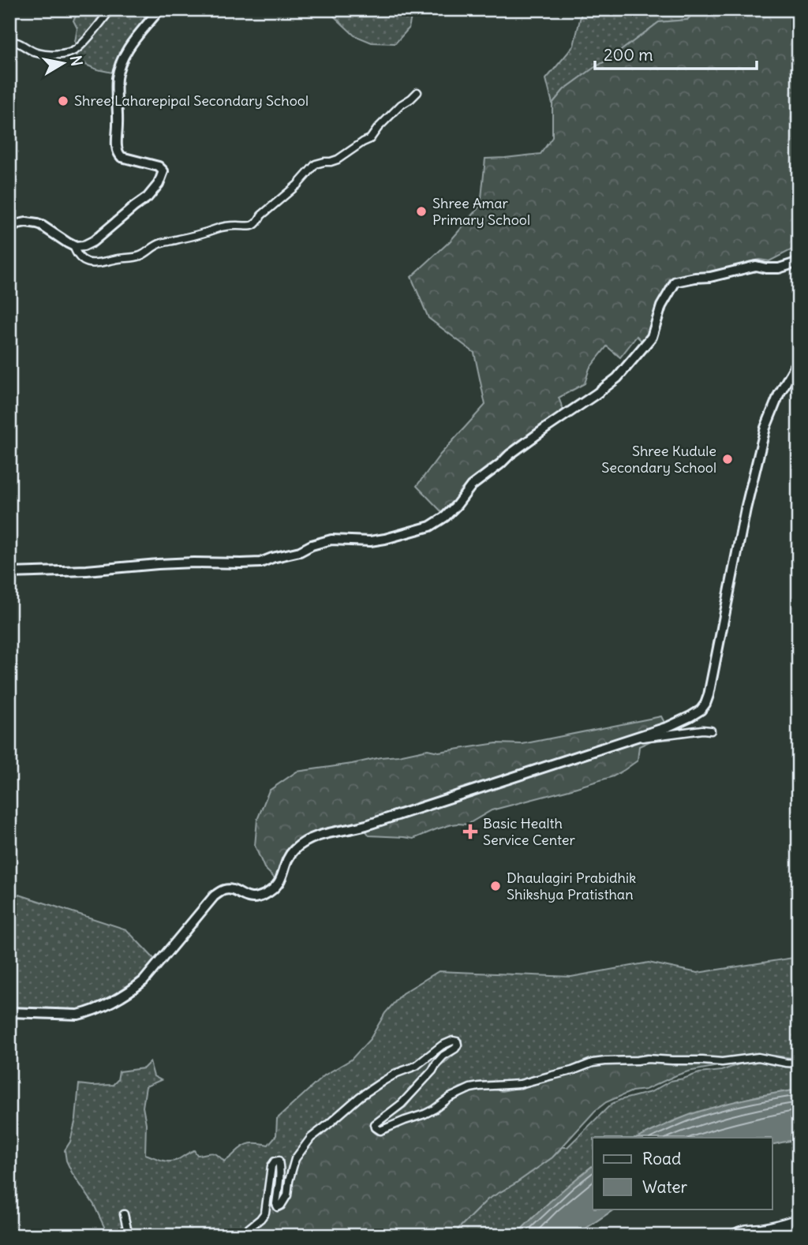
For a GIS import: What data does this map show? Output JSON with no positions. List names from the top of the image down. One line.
{"places":{"other":["Shree Laharepipal Secondary School","Shree Amar Primary School","Shree Kudule Secondary School","Dhaulagiri Prabidhik Shikshya Pratisthan"],"health":["Basic Health Service Center"]},"legend":["Road","Water"],"scale_bar":"200 m","north":"right"}
